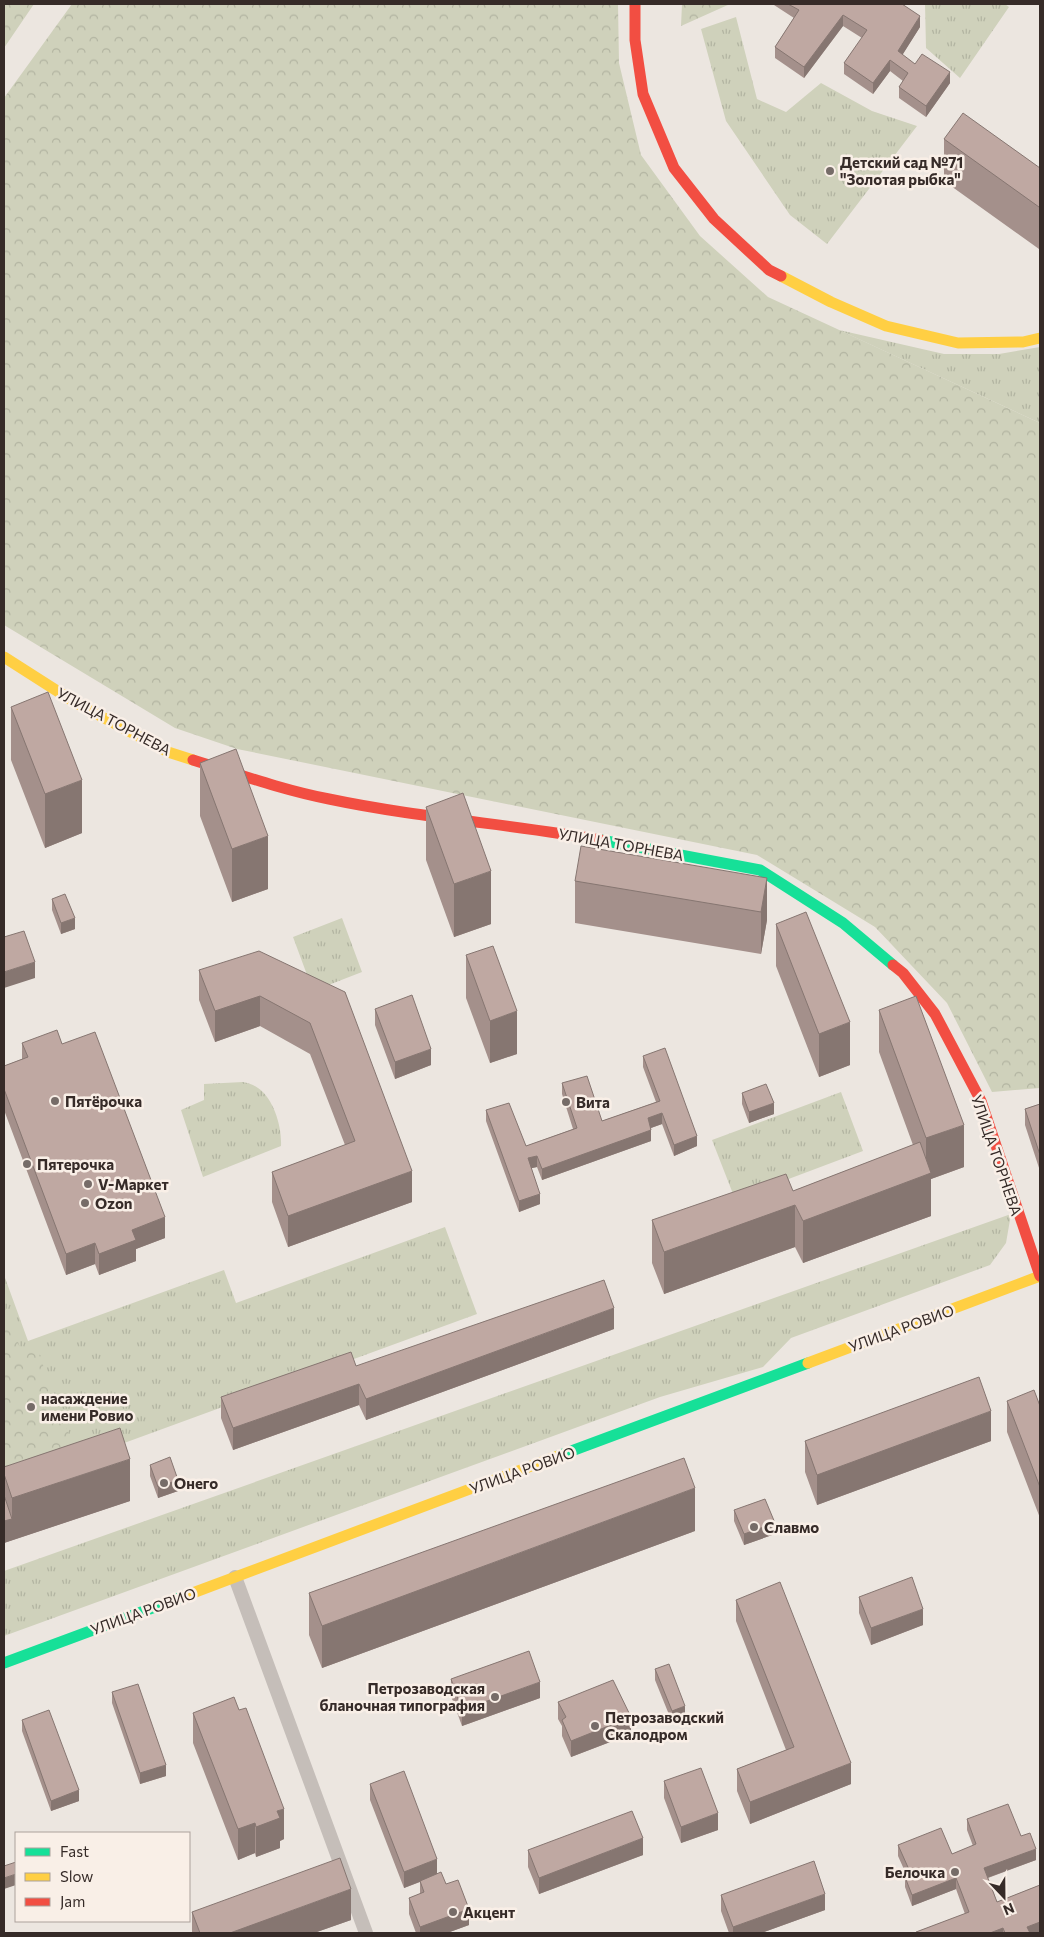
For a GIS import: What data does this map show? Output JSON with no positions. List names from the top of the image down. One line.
{"streets":{"street":["УЛИЦА ТОРНЕВА","УЛИЦА РОВИО"]},"crossings":[["УЛИЦА ТОРНЕВА","УЛИЦА РОВИО"]],"places":["Детский сад №71 \"Золотая рыбка\"","Пятёрочка","Вита","Пятерочка","V-Маркет","Ozon","насаждение имени Ровио","Онего","Славмо","Петрозаводская бланочная типография","Петрозаводский Скалодром","Белочка","Акцент"],"legend":["Fast","Slow","Jam"],"north":"bottom"}
